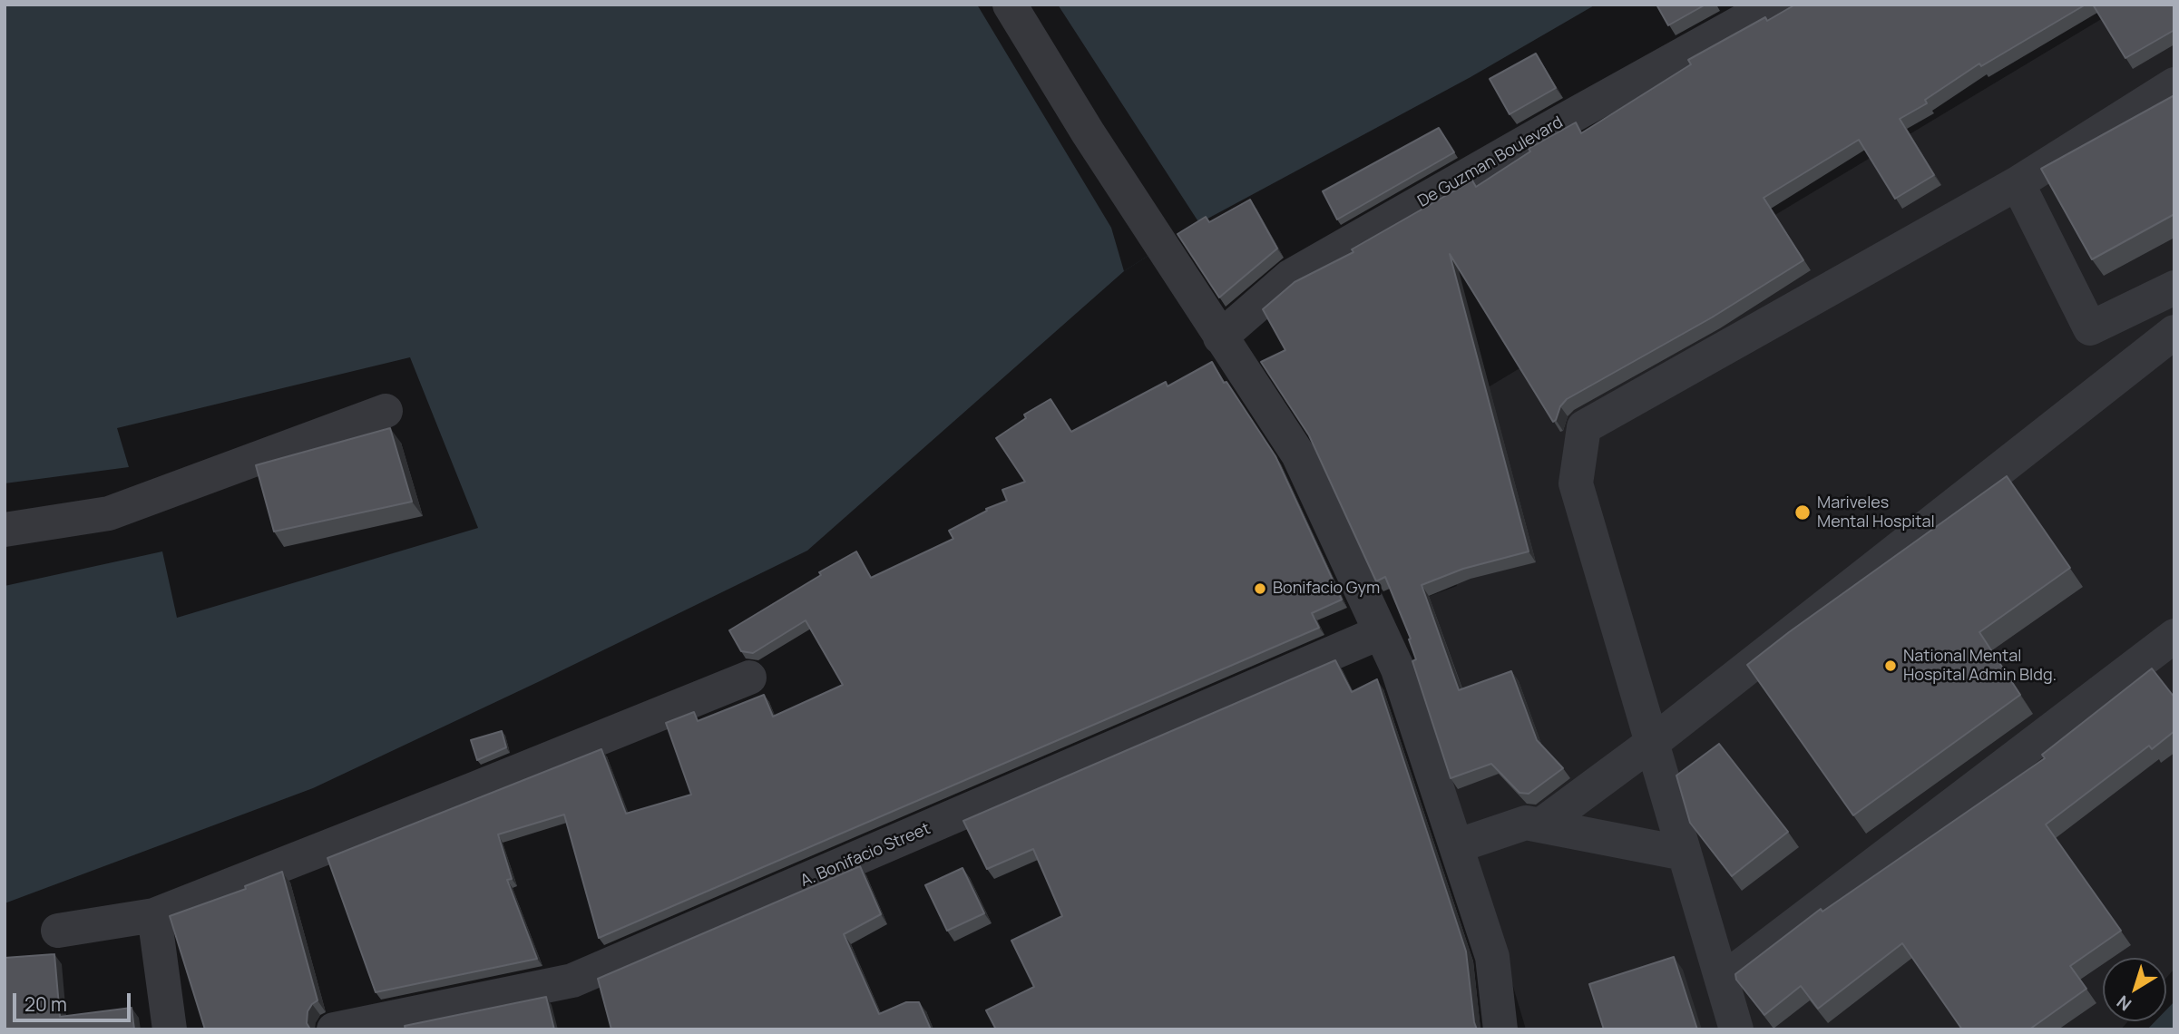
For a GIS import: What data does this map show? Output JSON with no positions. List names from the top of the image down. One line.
{"streets":{"street":["De Guzman Boulevard","A. Bonifacio Street"]},"places":["Mariveles Mental Hospital","Bonifacio Gym","National Mental Hospital Admin Bldg."],"scale_bar":"20 m","north":"bottom left"}
